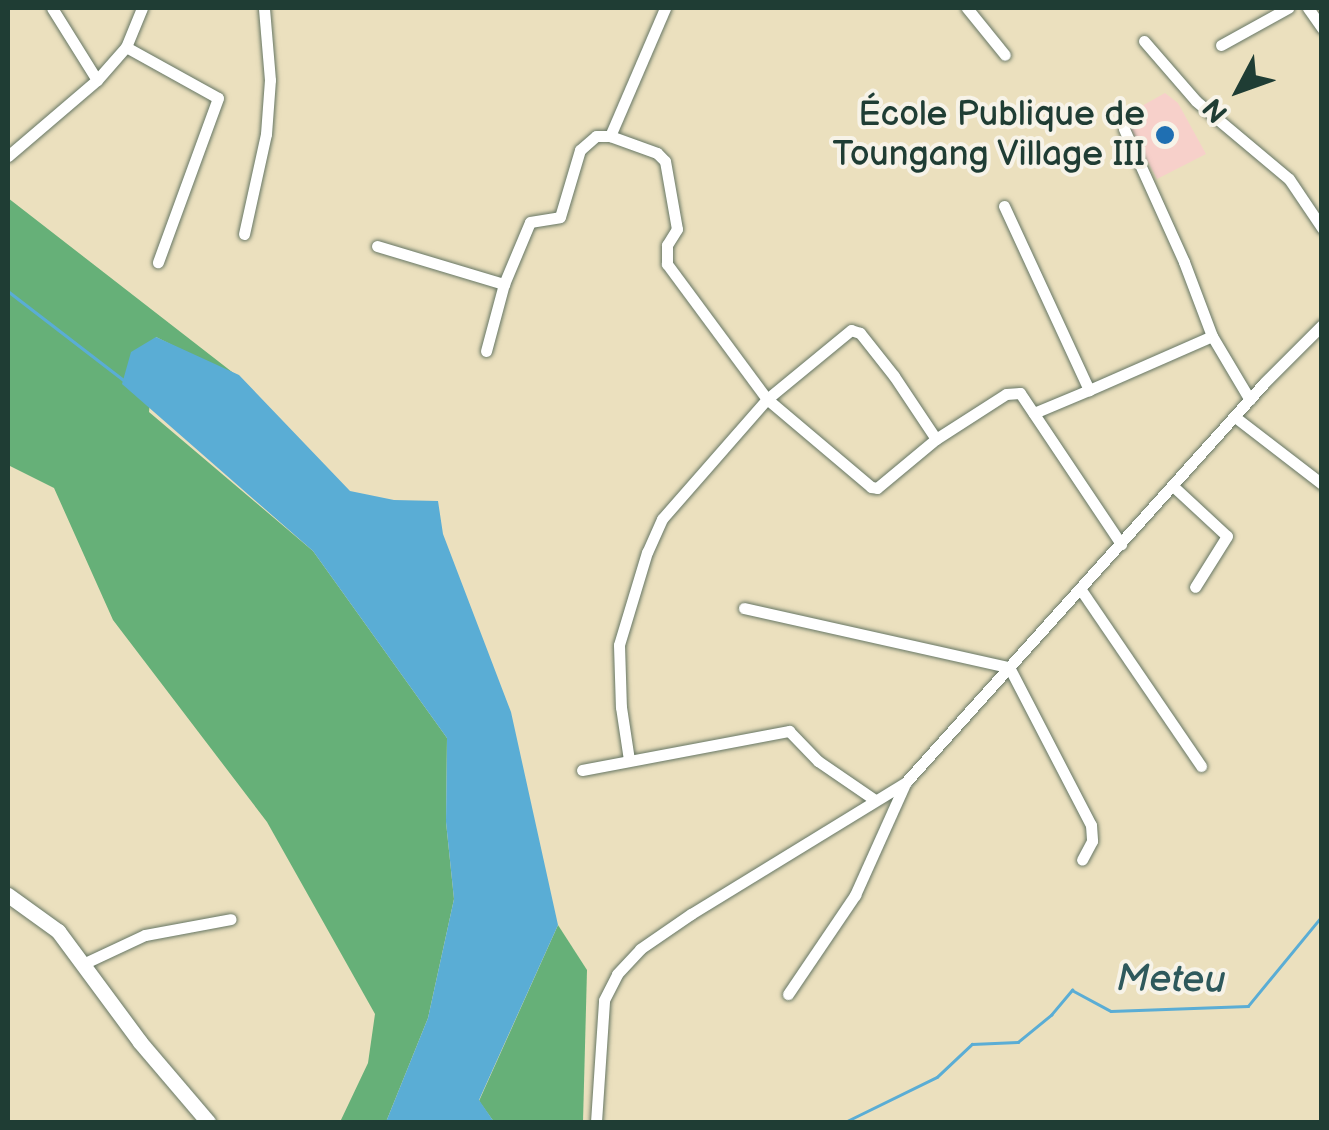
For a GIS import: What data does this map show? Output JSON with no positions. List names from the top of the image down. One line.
{"water":["Meteu"],"places":["École Publique de Toungang Village III"],"north":"bottom left"}
